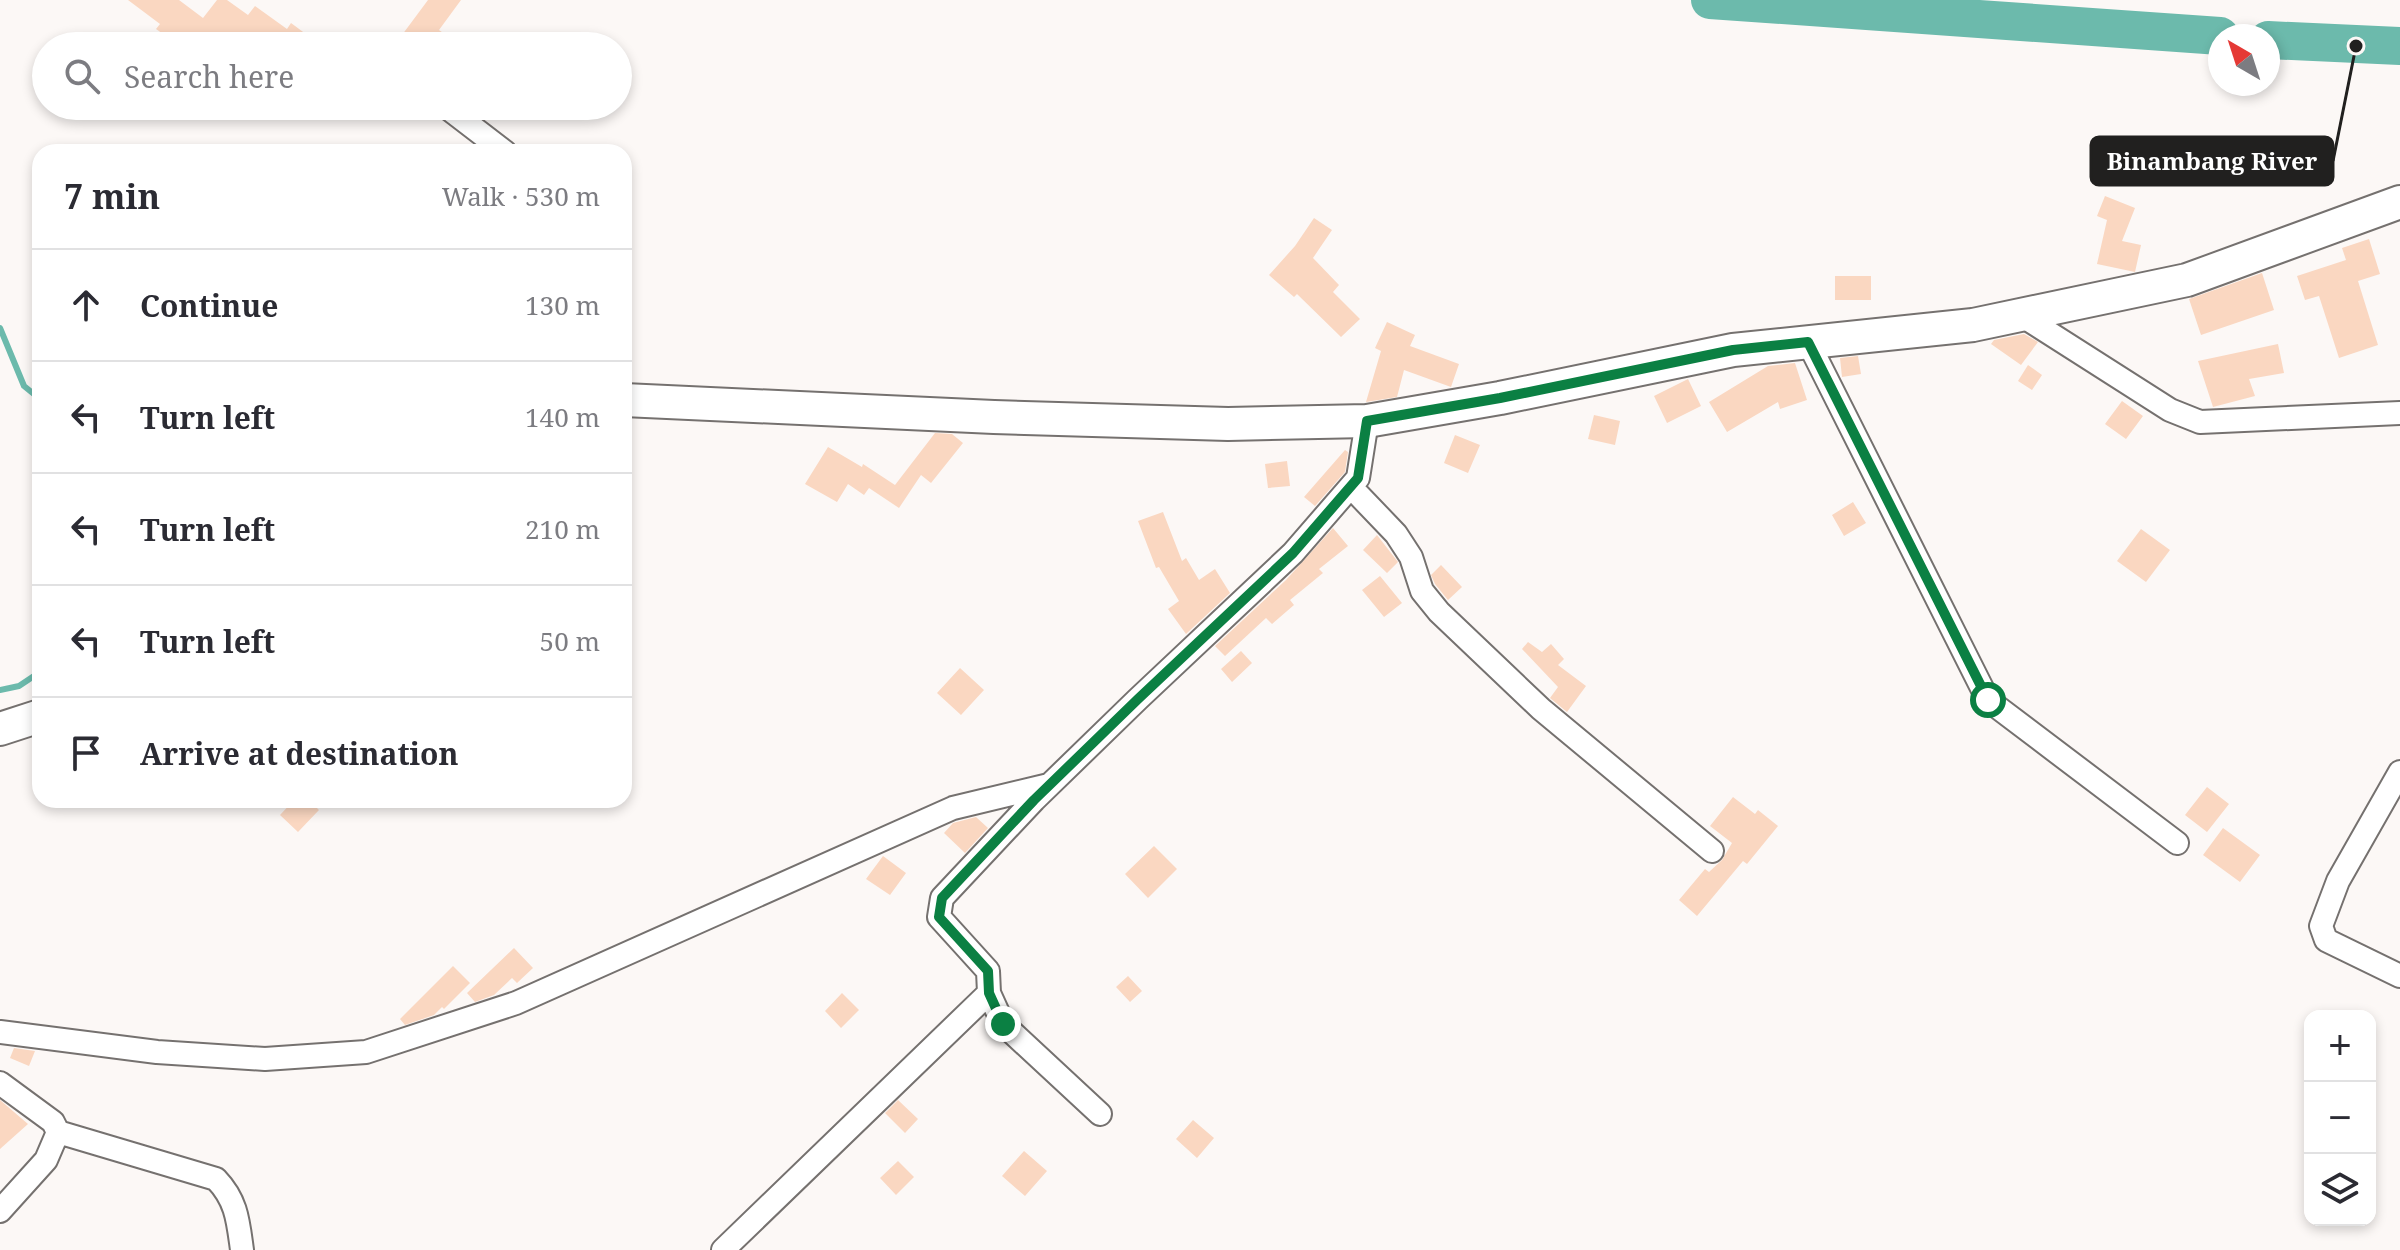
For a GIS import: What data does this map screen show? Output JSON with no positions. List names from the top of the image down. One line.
{"places":["Binambang River"],"north":"top left","page":{"search":"Search here","heading":["7 min","Walk · 530 m"],"list":[["Continue","130 m"],["Turn left","140 m"],["Turn left","210 m"],["Turn left","50 m"],"Arrive at destination"],"map_buttons":["+","−"]}}
